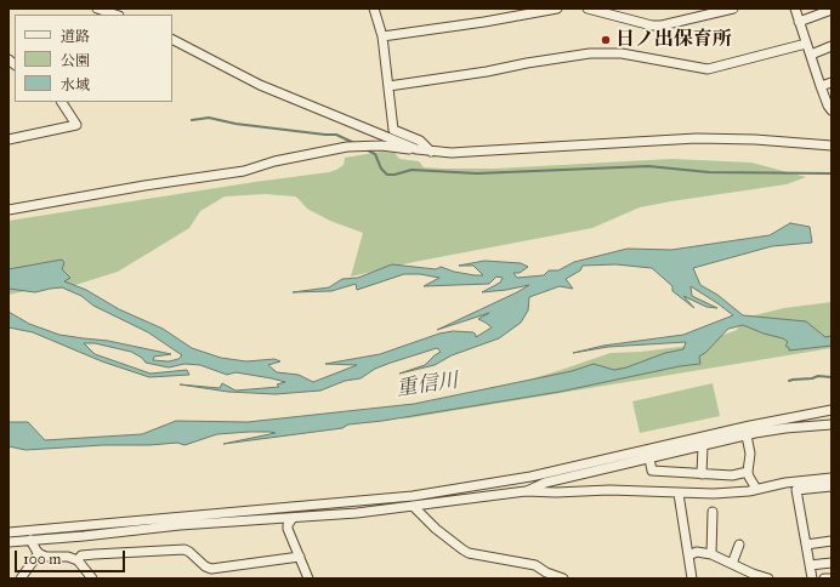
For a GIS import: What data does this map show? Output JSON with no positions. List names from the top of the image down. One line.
{"water":["重信川"],"places":["日ノ出保育所"],"legend":["道路","公園","水域"],"scale_bar":"100 m"}
